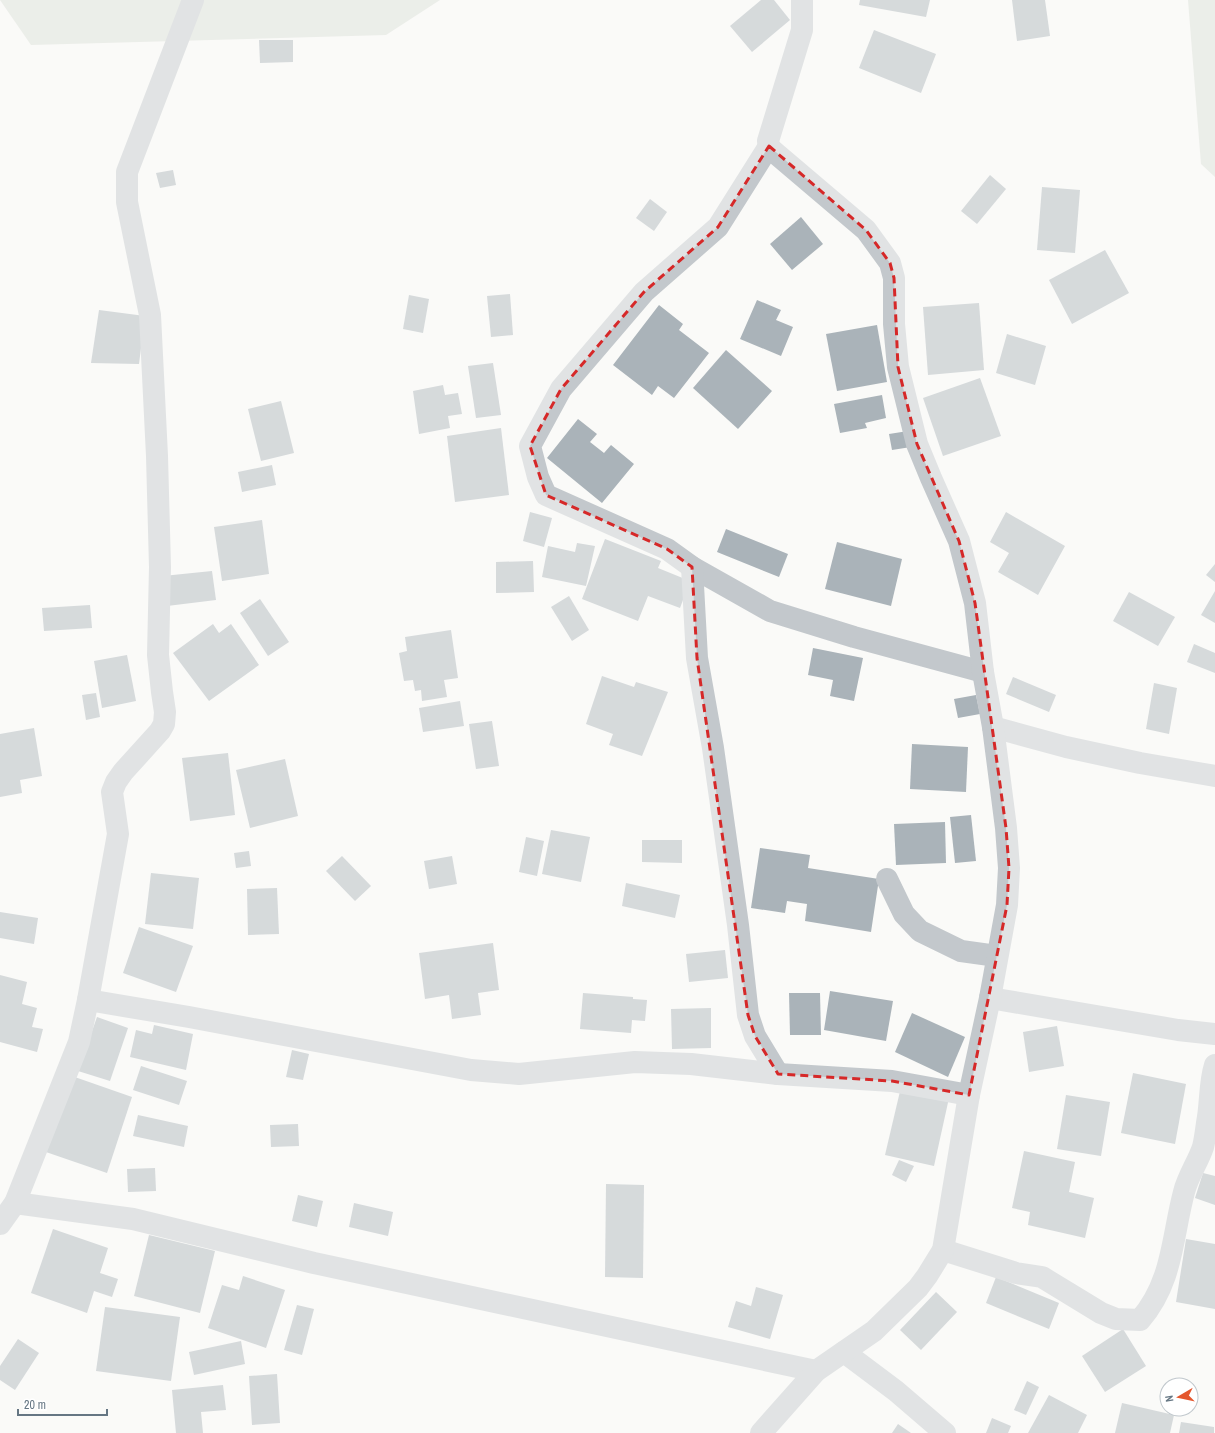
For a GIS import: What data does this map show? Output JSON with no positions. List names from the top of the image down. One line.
{"scale_bar":"20 m","north":"left"}
